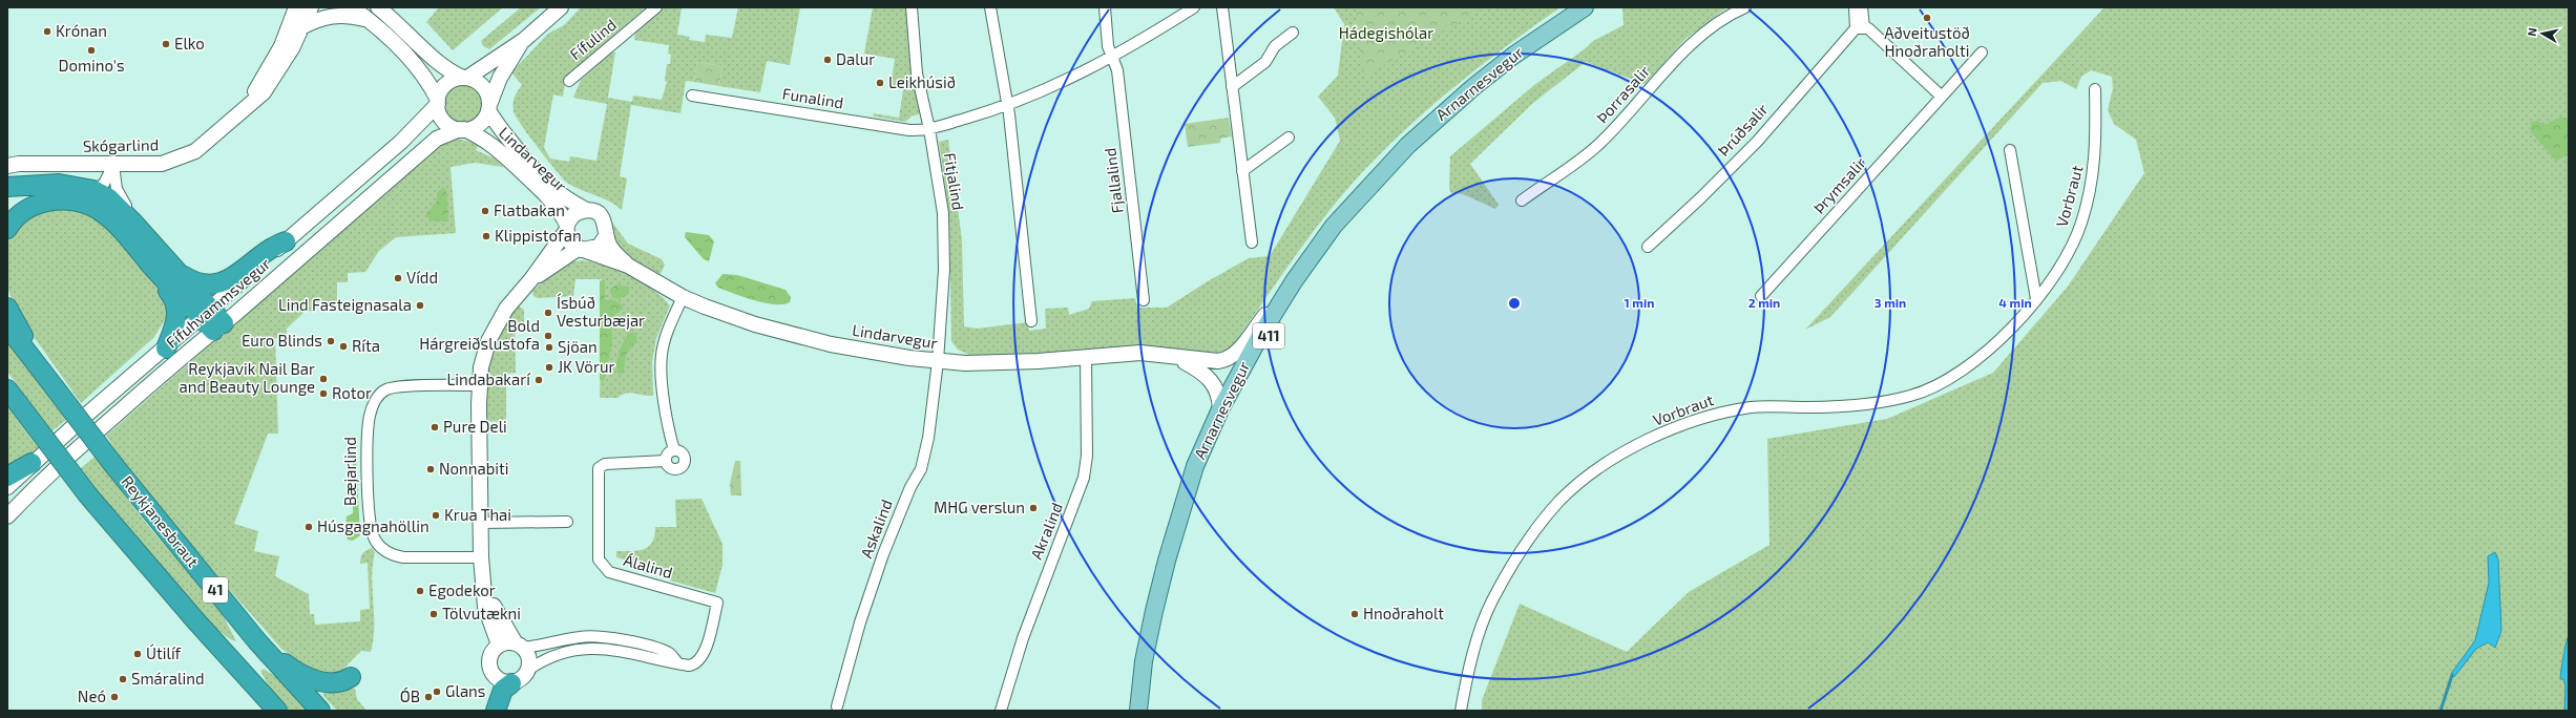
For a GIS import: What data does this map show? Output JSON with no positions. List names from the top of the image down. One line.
{"streets":{"highway":["Reykjanesbraut","41"],"main road":["Arnarnesvegur","411"],"street":["Fífulind","Þorrasalir","Funalind","Þrúðsalir","Skógarlind","Lindarvegur","Fjallalind","Fitjalind","Þrymsalir","Vorbraut","Fífuhvammsvegur","Bæjarlind","Askalind","Akralind","Álalind"]},"crossings":[["Arnarnesvegur","Lindarvegur"],["Funalind","Fitjalind"],["Lindarvegur","Fitjalind"],["Lindarvegur","Fífuhvammsvegur"],["Lindarvegur","Askalind"],["Lindarvegur","Akralind"],["Fitjalind","Askalind"]],"parks":["Hádegishólar"],"places":["Aðveitustöð Hnoðraholti","Krónan","Elko","Domino's","Dalur","Leikhúsið","Flatbakan","Klippistofan","Vídd","Lind Fasteignasala","Ísbúð Vesturbæjar","Bold Hárgreiðslustofa","Euro Blinds","Ríta","Sjöan","JK Vörur","Reykjavik Nail Bar and Beauty Lounge","Lindabakarí","Rotor","Pure Deli","Nonnabiti","MHG verslun","Krua Thai","Húsgagnahöllin","Egodekor","Tölvutækni","Hnoðraholt","Útilíf","Smáralind","Glans","Neó","ÓB"],"north":"left","rings":["1 min","2 min","3 min","4 min"]}
